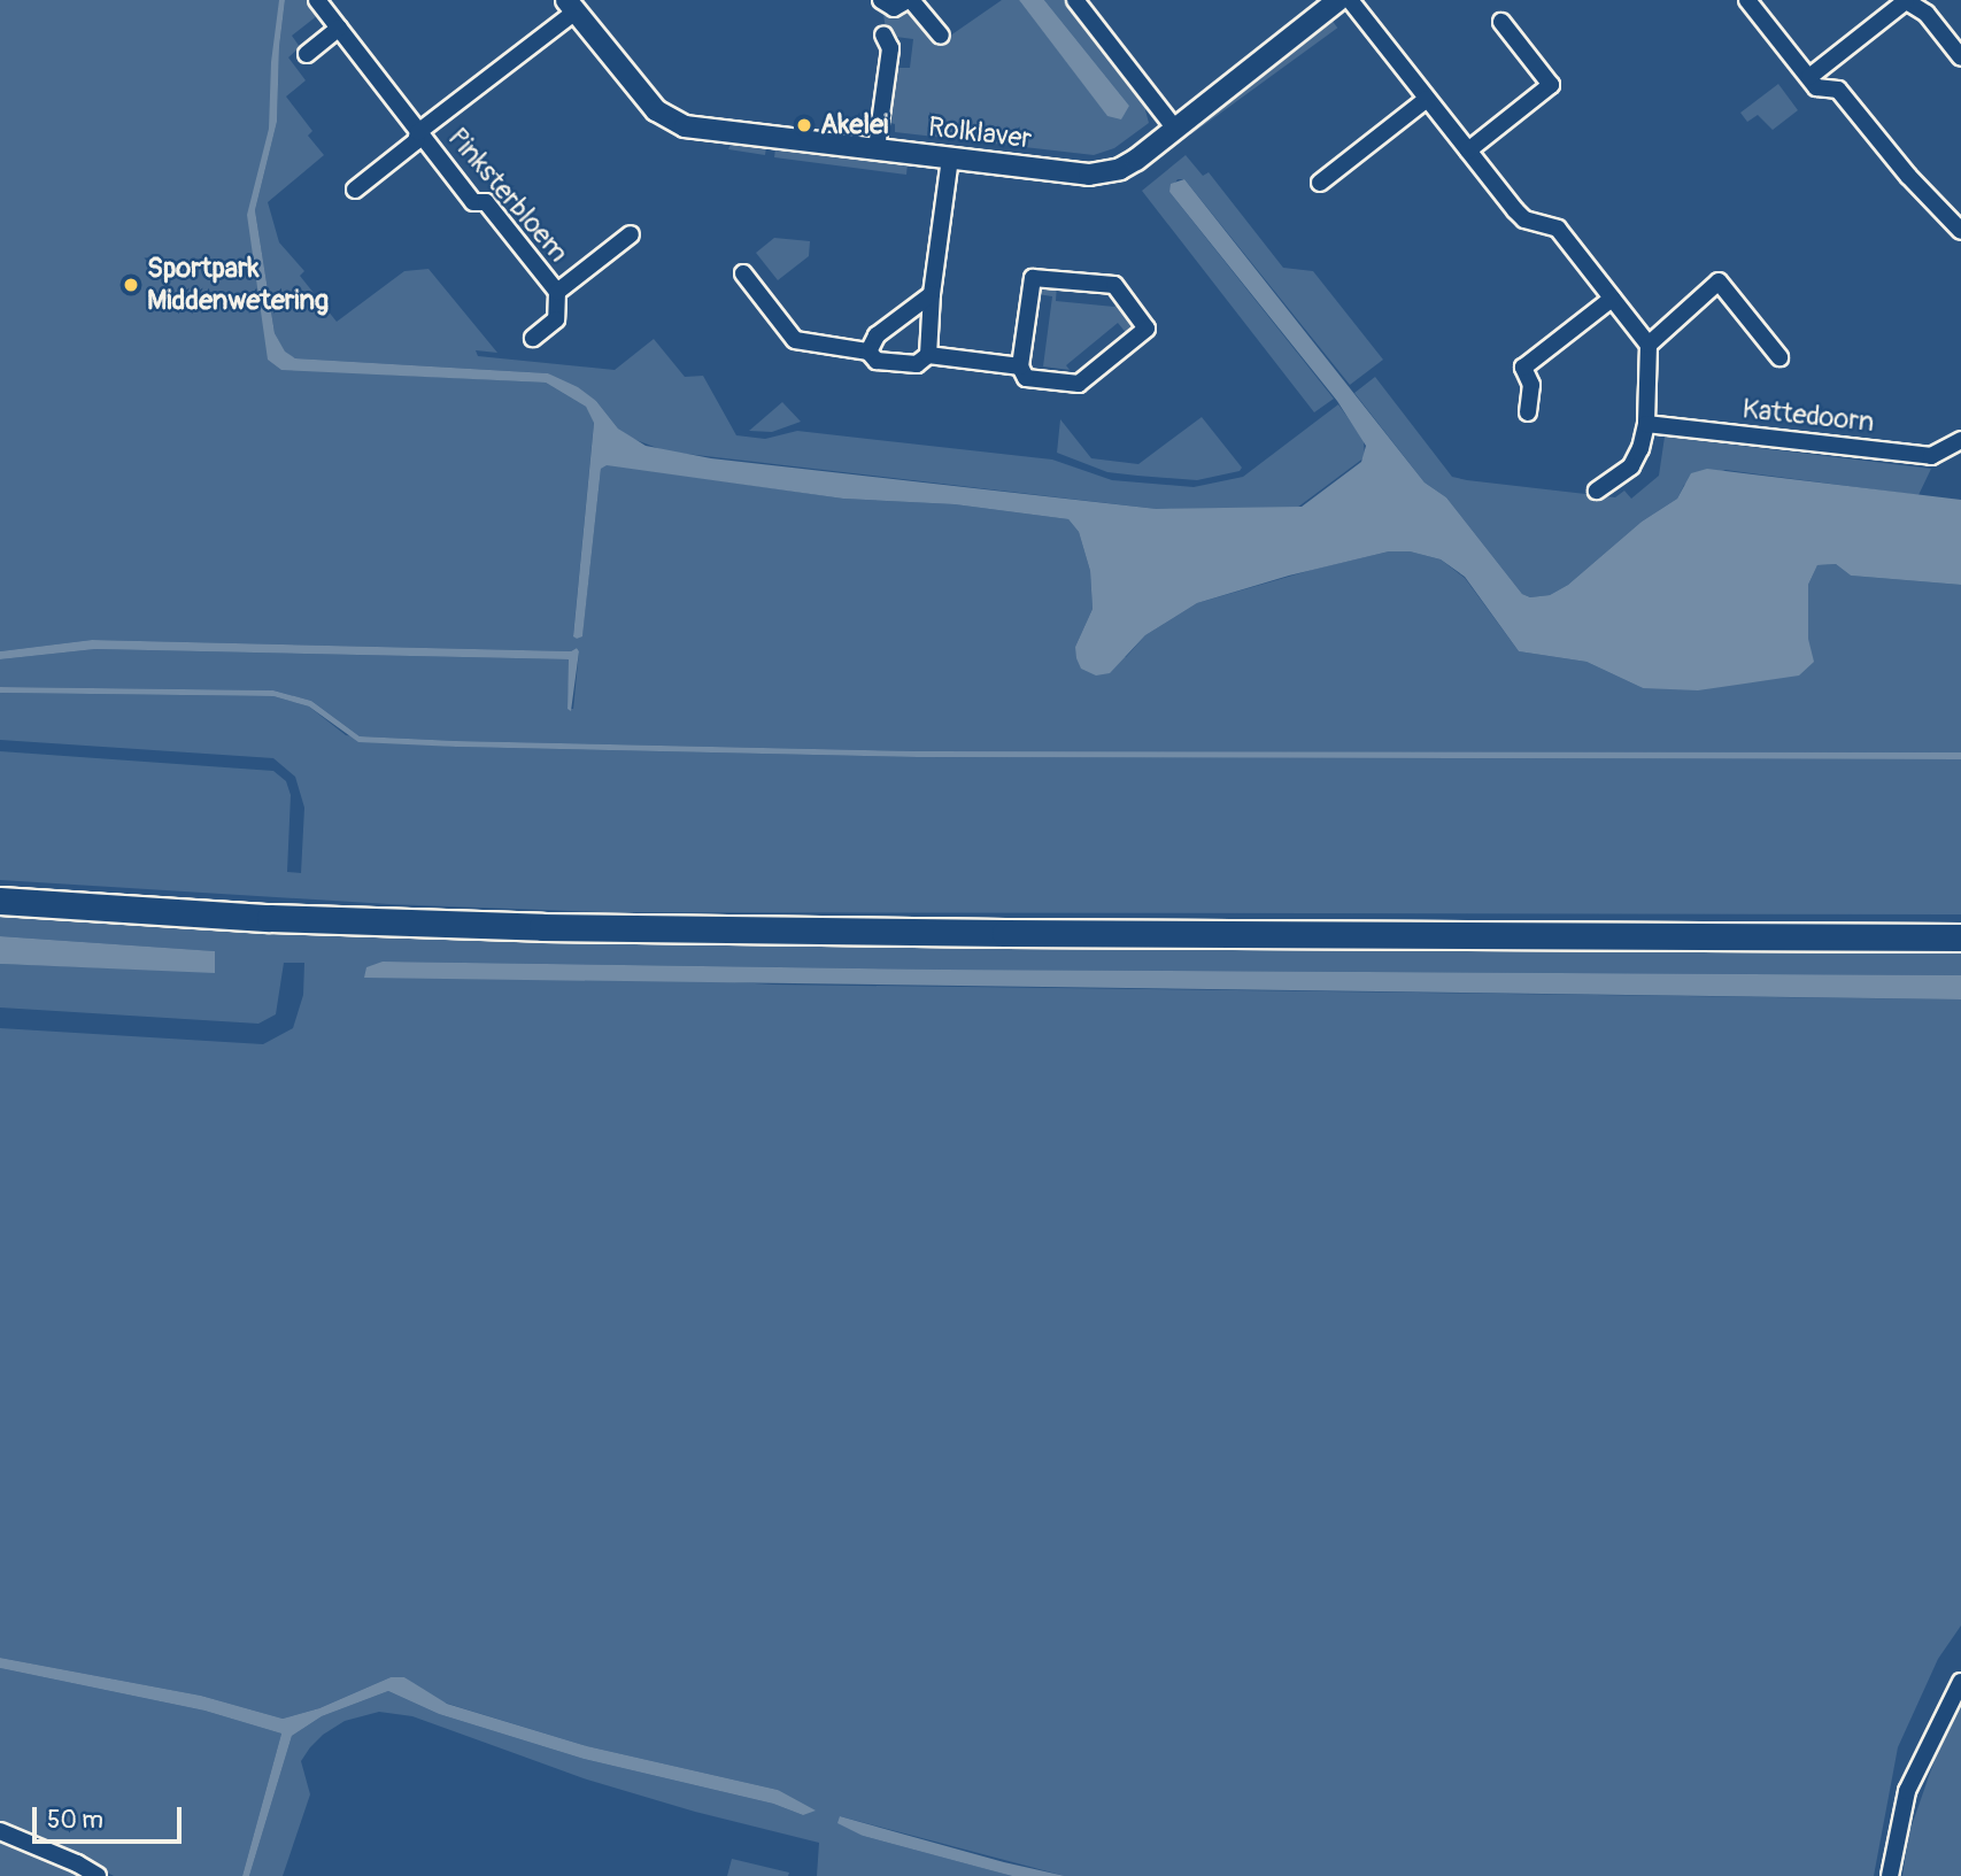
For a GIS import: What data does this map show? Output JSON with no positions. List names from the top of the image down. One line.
{"streets":{"street":["Rolklaver","Pinksterbloem","Kattedoorn"]},"crossings":[["Rolklaver","Pinksterbloem"]],"places":["Akelei","Sportpark Middenwetering"],"scale_bar":"50 m"}
